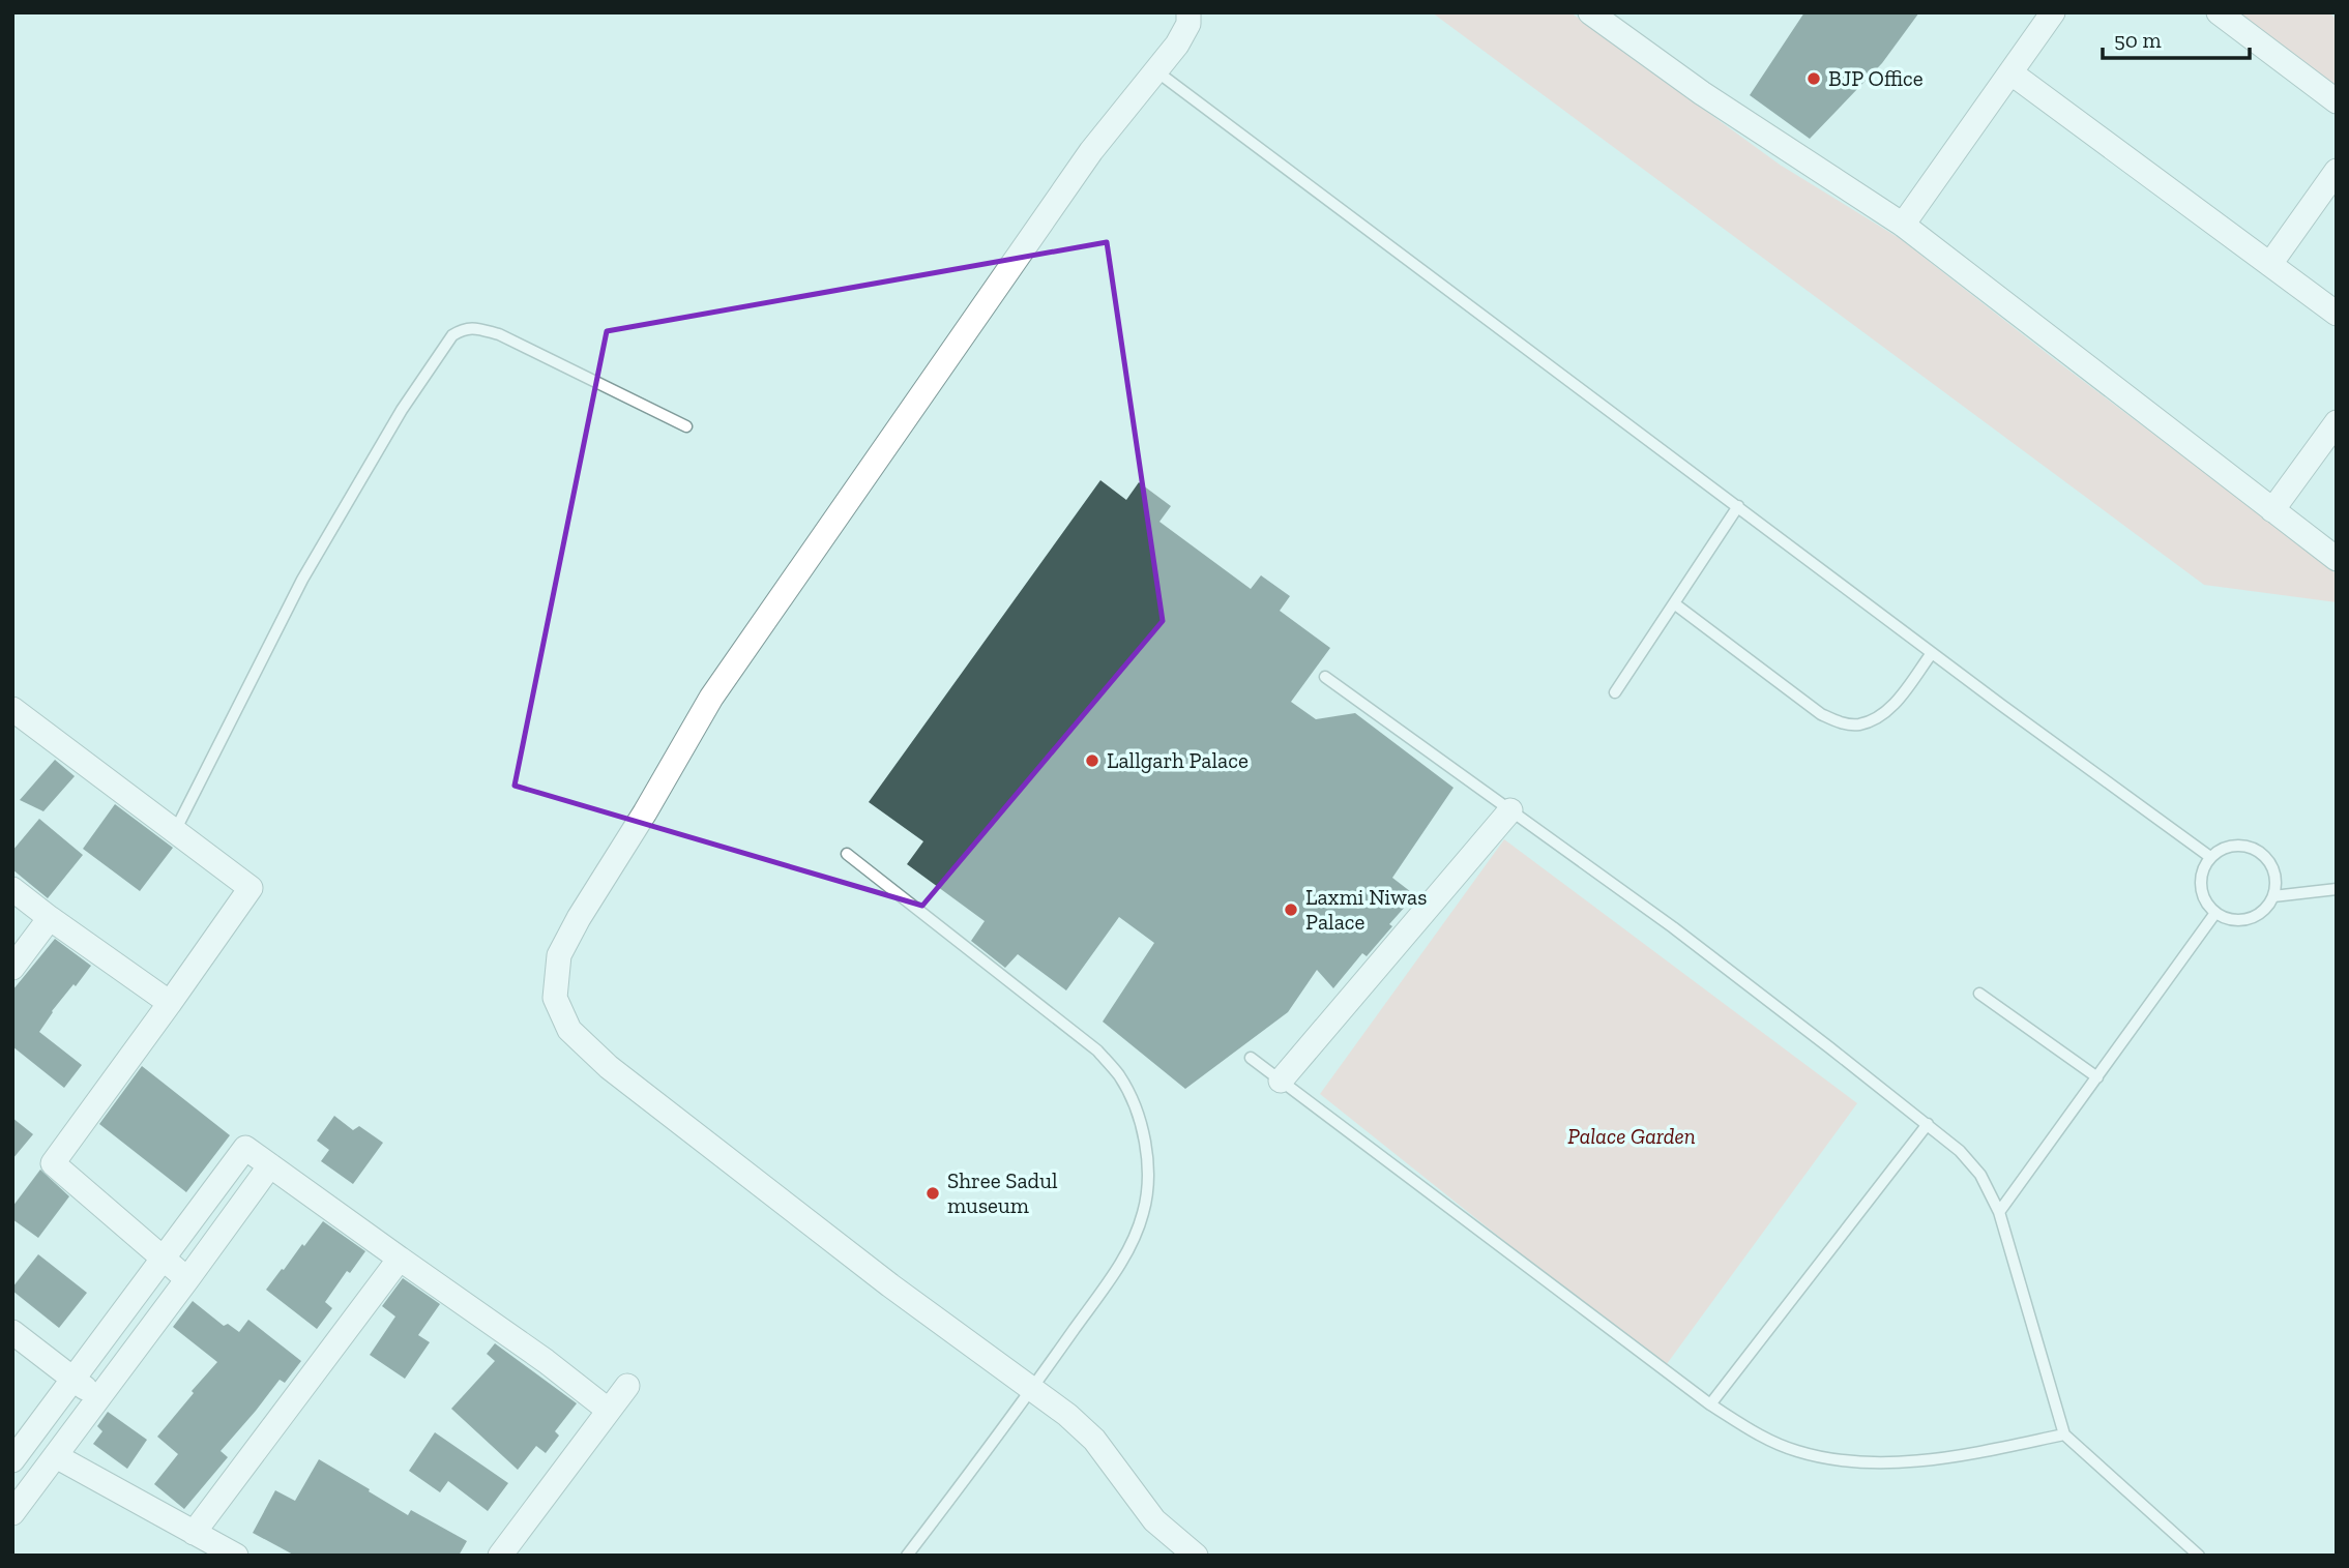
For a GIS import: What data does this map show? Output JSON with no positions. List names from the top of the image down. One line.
{"parks":["Palace Garden"],"places":["BJP Office","Lallgarh Palace","Laxmi Niwas Palace","Shree Sadul museum"],"scale_bar":"50 m"}
